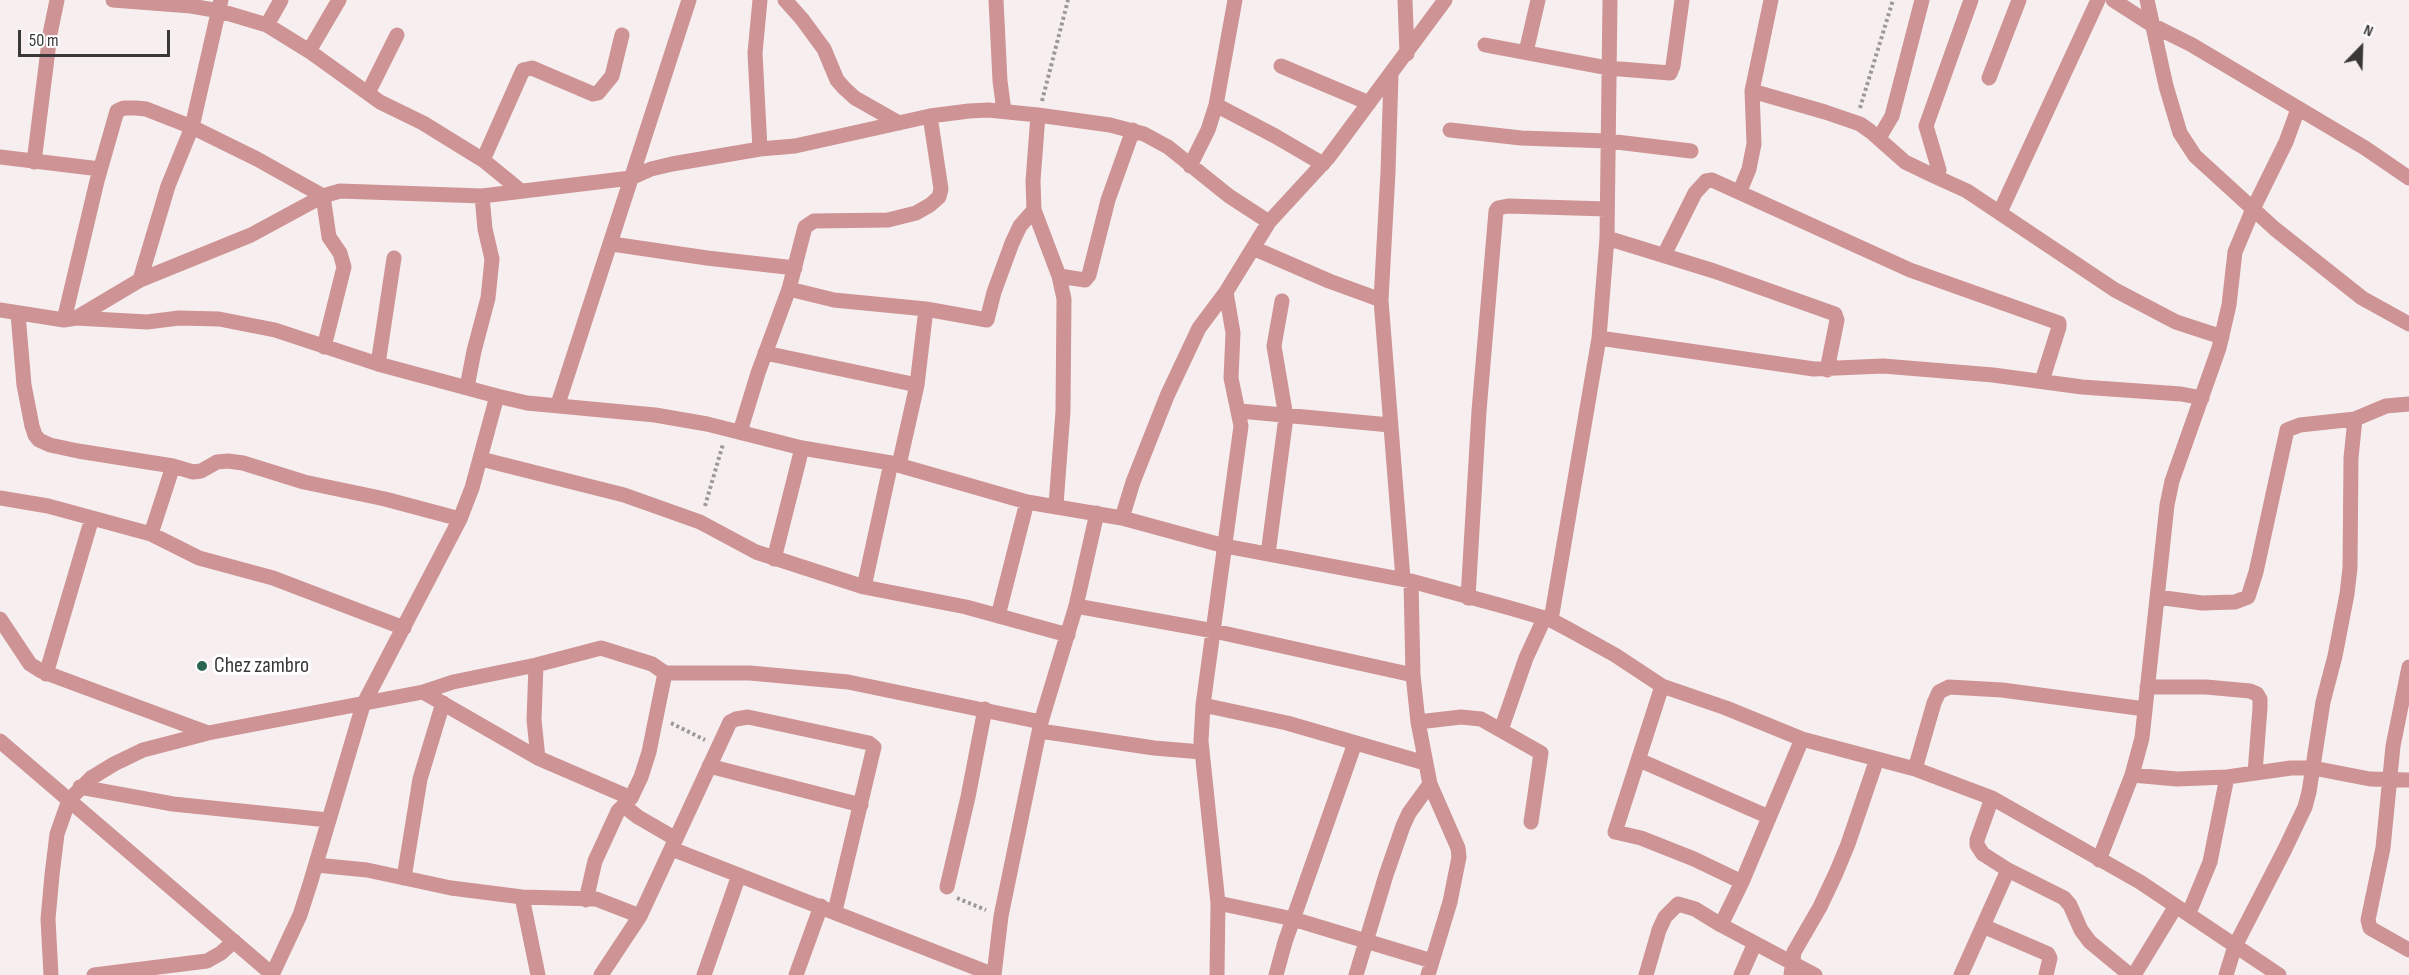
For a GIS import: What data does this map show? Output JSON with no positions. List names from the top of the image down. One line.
{"places":["Chez zambro"],"scale_bar":"50 m","north":"top right"}
